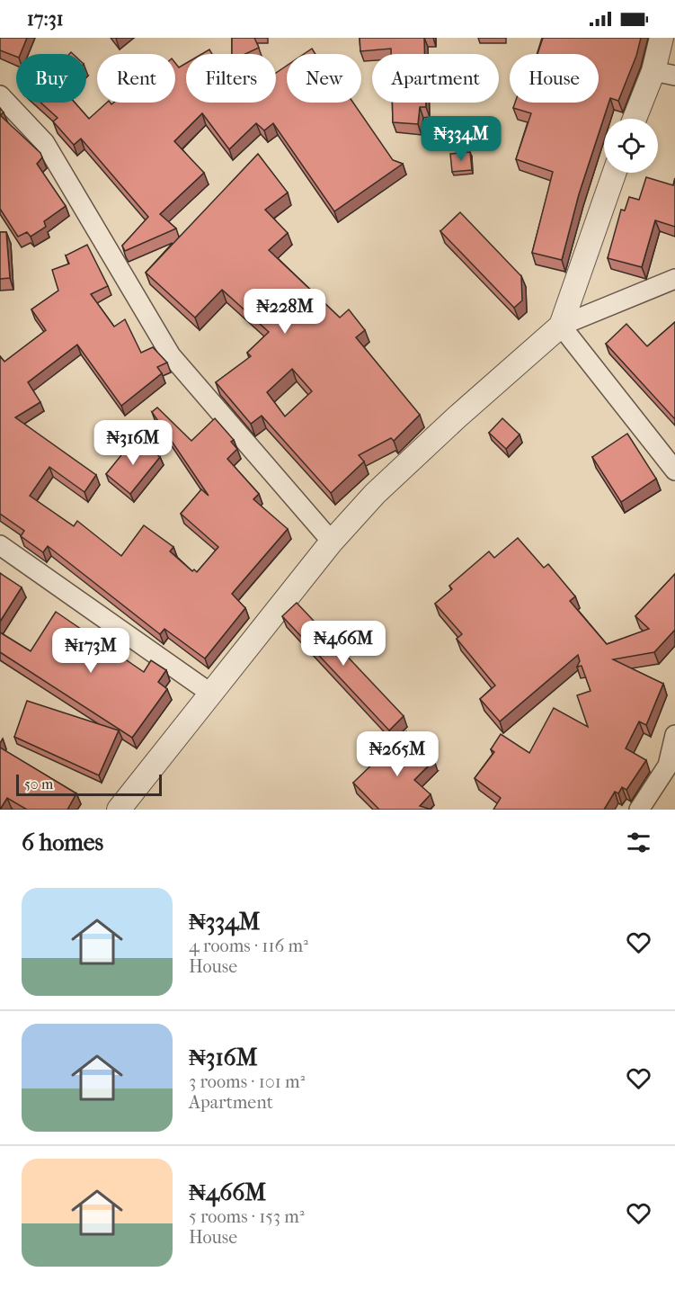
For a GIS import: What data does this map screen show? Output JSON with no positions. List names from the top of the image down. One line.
{"scale_bar":"50 m","page":{"status":"17:31","chip":["Buy","Rent","Filters","New","Apartment","House"],"price":["₦334M","₦228M","₦316M","₦466M","₦173M","₦265M"],"scale":"50 m","heading":"6 homes","list":[{"name":"₦334M","note":"4 rooms · 116 m² · House"},{"name":"₦316M","note":"3 rooms · 101 m² · Apartment"},{"name":"₦466M","note":"5 rooms · 153 m² · House"}]}}
